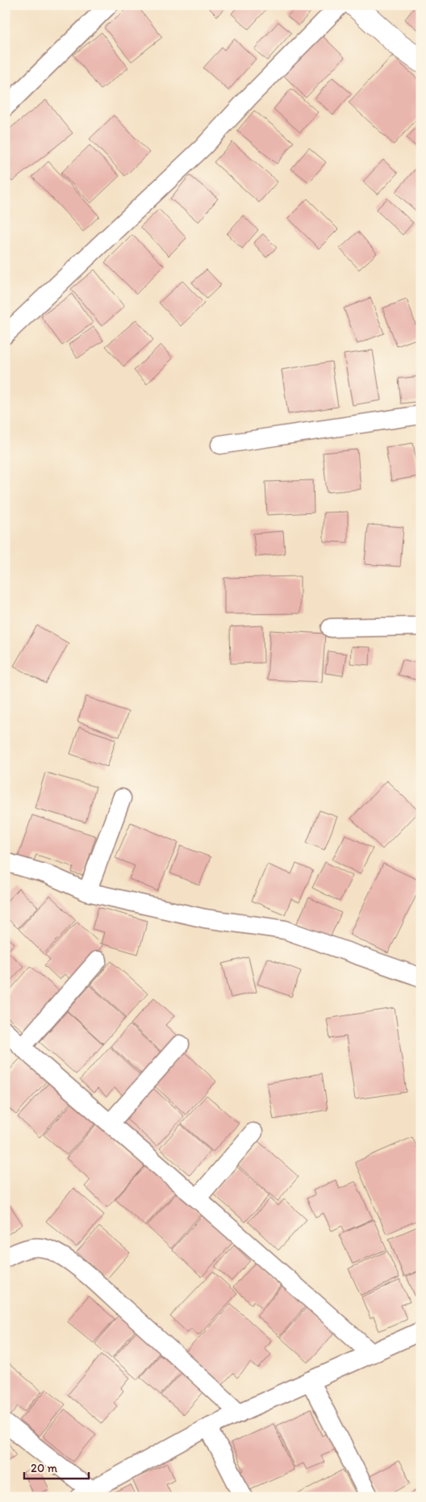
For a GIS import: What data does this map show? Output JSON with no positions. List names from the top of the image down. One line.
{"scale_bar":"20 m"}
